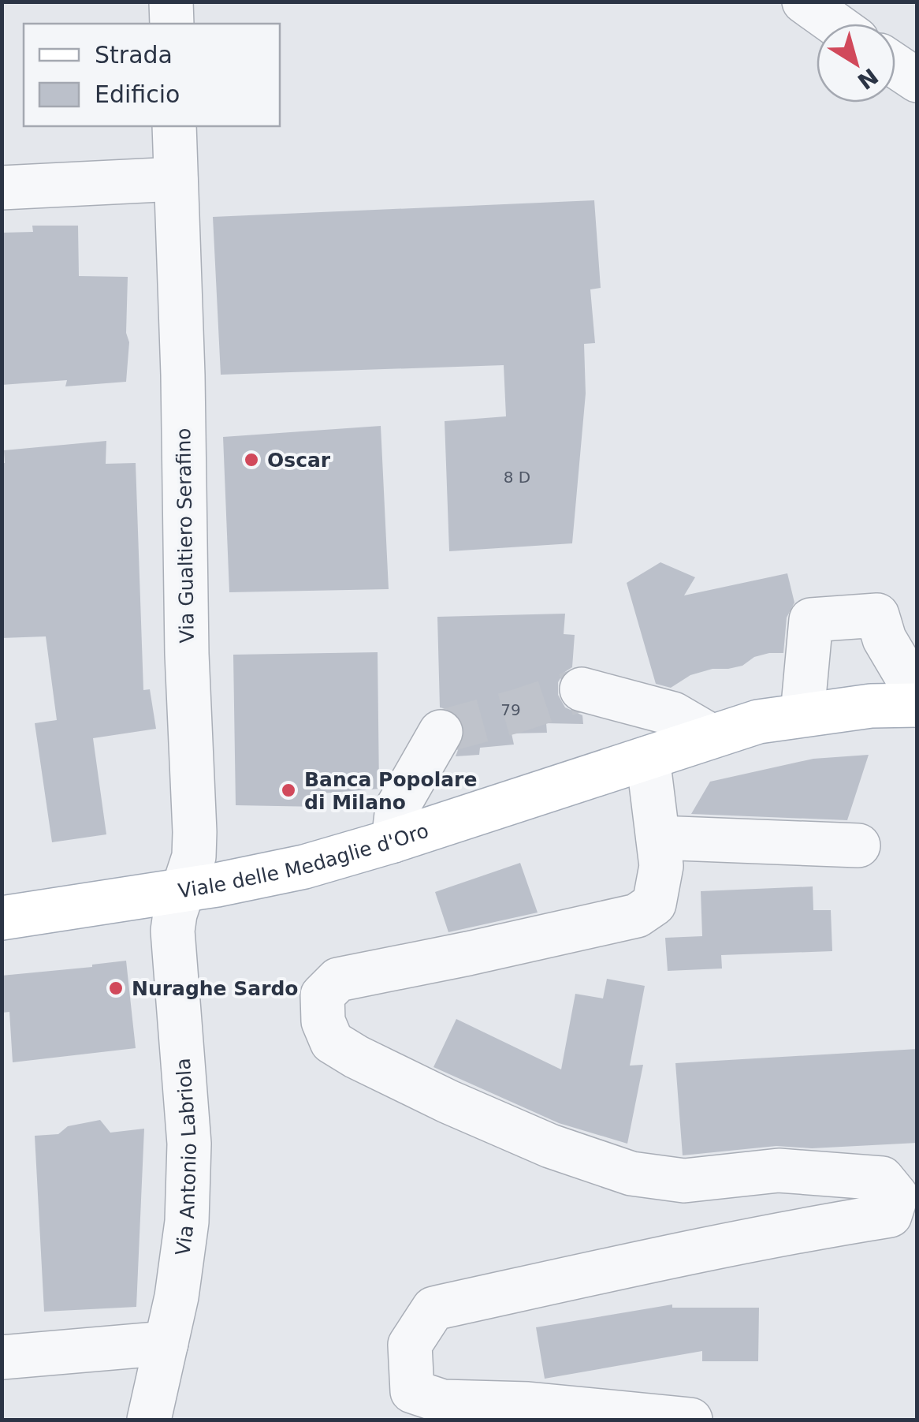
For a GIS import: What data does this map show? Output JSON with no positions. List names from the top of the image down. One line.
{"streets":{"main road":["Viale delle Medaglie d'Oro"],"street":["Via Gualtiero Serafino","Via Antonio Labriola"]},"crossings":[["Via Gualtiero Serafino","Viale delle Medaglie d'Oro"],["Via Gualtiero Serafino","Via Antonio Labriola"],["Viale delle Medaglie d'Oro","Via Antonio Labriola"]],"places":["Oscar","Banca Popolare di Milano","Nuraghe Sardo"],"house_numbers":["8 D","79"],"legend":["Strada","Edificio"],"north":"bottom right"}
